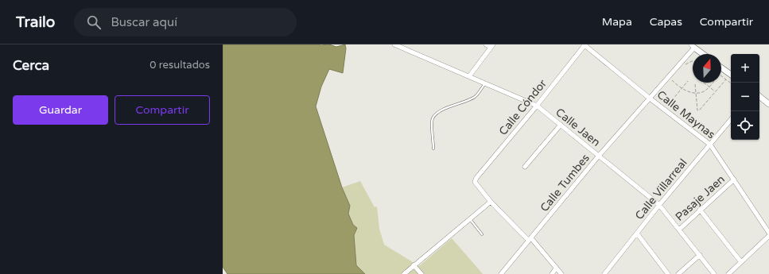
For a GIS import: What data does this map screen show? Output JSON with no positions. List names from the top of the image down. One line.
{"streets":{"street":["Calle Cóndor","Calle Maynas","Calle Jaen","Calle Tumbes","Calle Villarreal","Pasaje Jaen"]},"crossings":[["Calle Cóndor","Calle Maynas"],["Calle Cóndor","Calle Jaen"],["Calle Maynas","Calle Tumbes"],["Calle Maynas","Calle Villarreal"],["Calle Maynas","Pasaje Jaen"],["Calle Jaen","Calle Tumbes"],["Calle Jaen","Calle Villarreal"],["Calle Jaen","Pasaje Jaen"]],"north":"top","page":{"header":"Trailo","search":"Buscar aquí","nav":["Mapa","Capas","Compartir"],"heading":["Cerca","0 resultados"],"map_buttons":["+","−"],"buttons":["Guardar","Compartir"]}}
